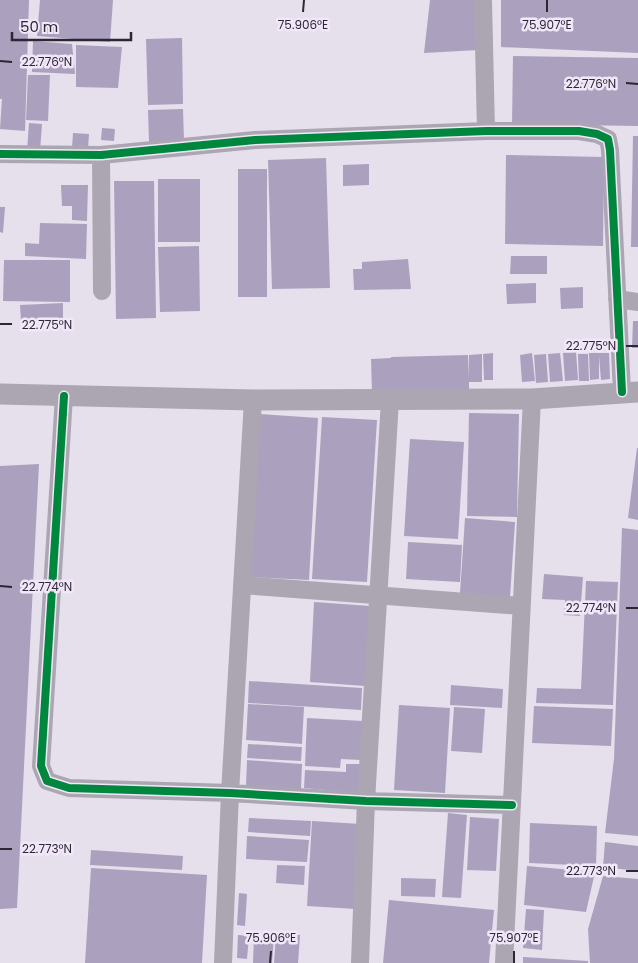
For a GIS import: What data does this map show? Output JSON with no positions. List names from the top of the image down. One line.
{"scale_bar":"50 m","coordinates":["75.906°E","75.907°E","22.776°N","22.775°N","22.774°N","22.773°N"]}
